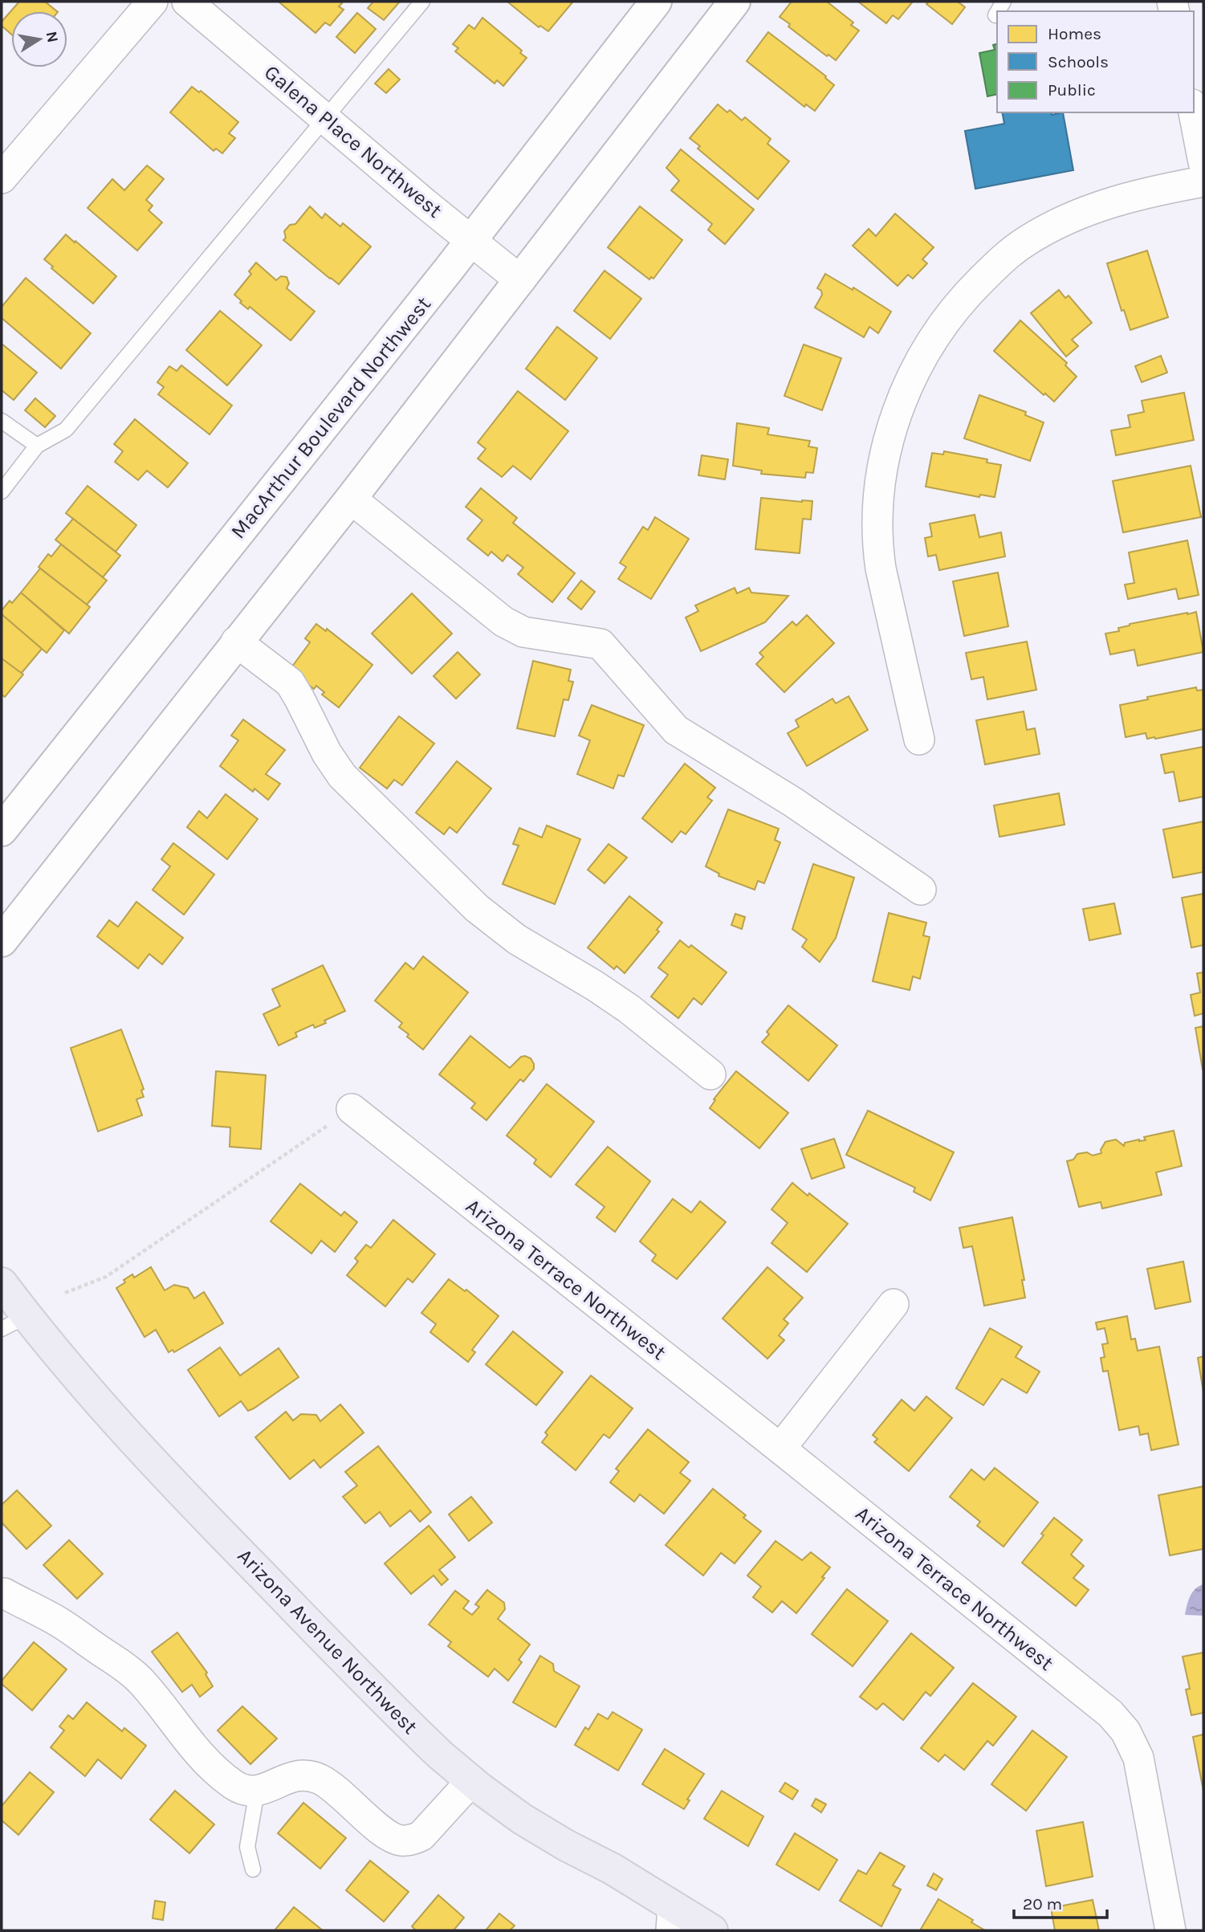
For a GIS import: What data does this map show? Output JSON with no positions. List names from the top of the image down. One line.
{"streets":{"main road":["MacArthur Boulevard Northwest","Arizona Avenue Northwest"],"street":["Galena Place Northwest","Arizona Terrace Northwest"]},"crossings":[["Galena Place Northwest","MacArthur Boulevard Northwest"]],"legend":["Homes","Schools","Public"],"scale_bar":"20 m","north":"right"}
